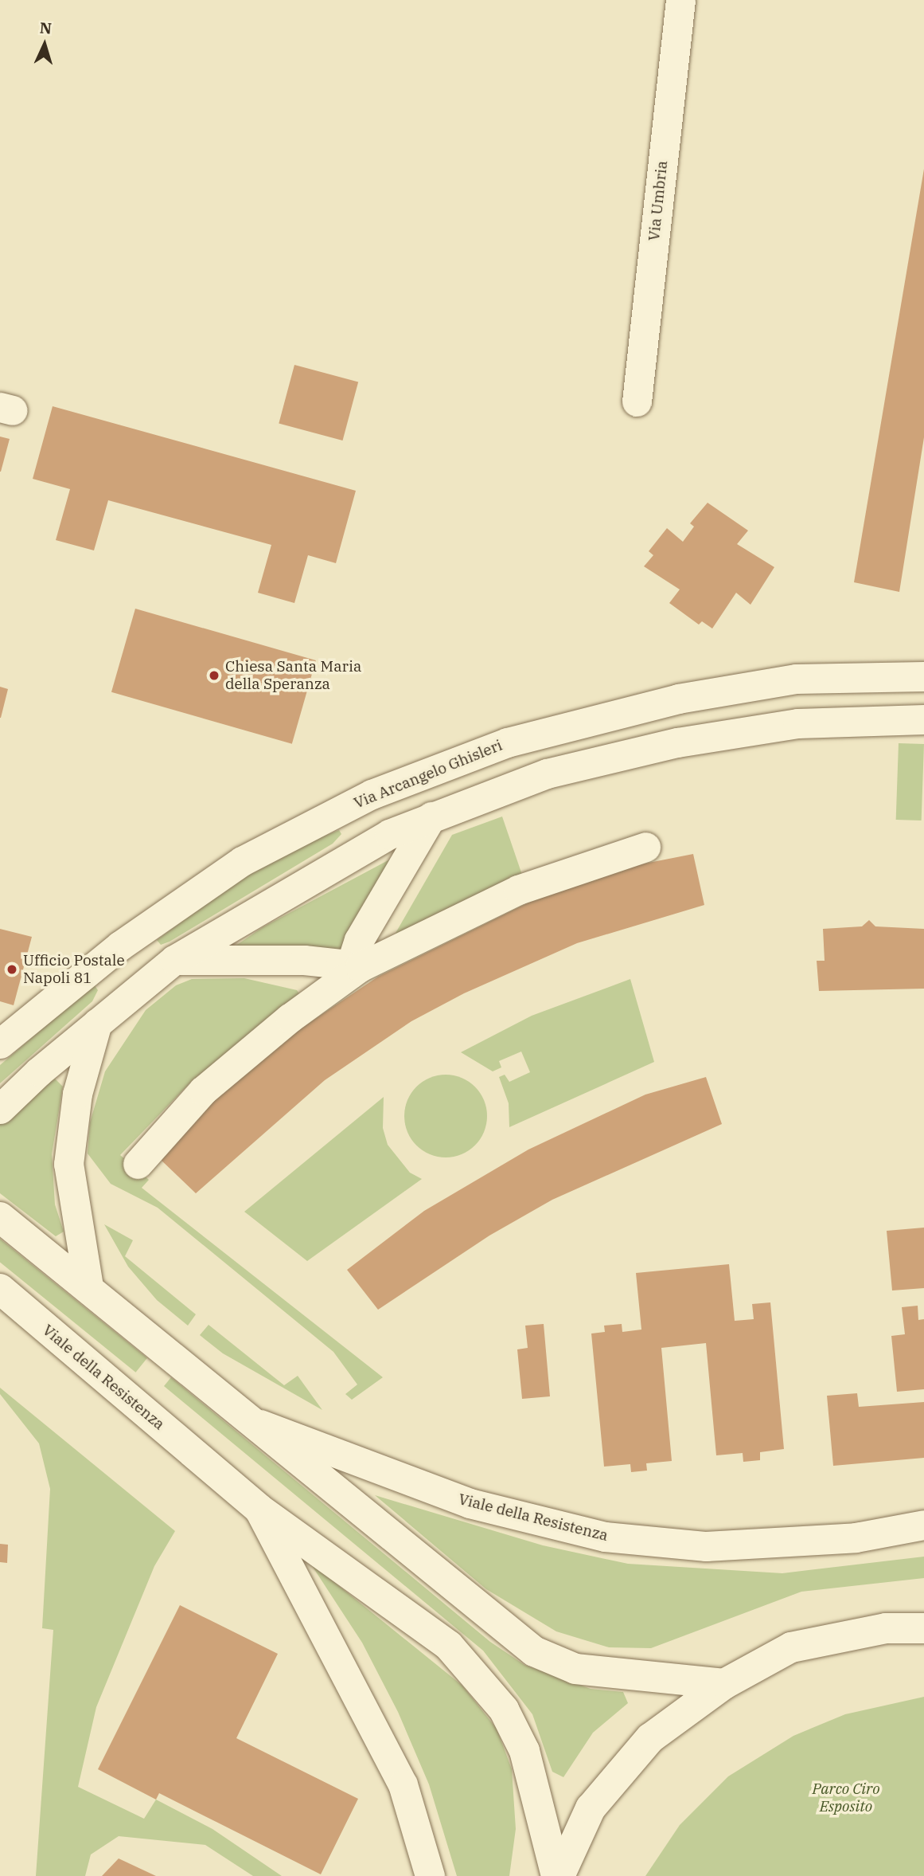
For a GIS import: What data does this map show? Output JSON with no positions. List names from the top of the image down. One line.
{"streets":{"street":["Via Umbria","Via Arcangelo Ghisleri","Viale della Resistenza"]},"parks":["Parco Ciro Esposito"],"places":["Chiesa Santa Maria della Speranza","Ufficio Postale Napoli 81"],"north":"top"}
